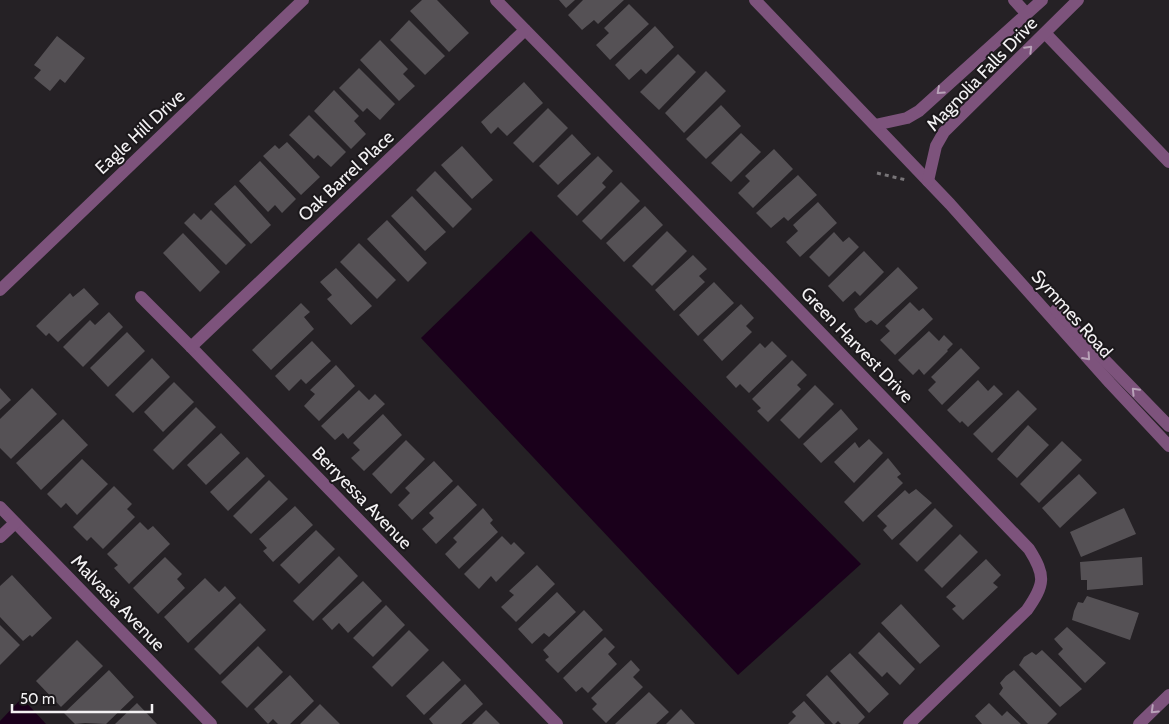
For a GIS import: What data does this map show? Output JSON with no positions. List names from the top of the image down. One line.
{"streets":{"street":["Magnolia Falls Drive","Eagle Hill Drive","Oak Barrel Place","Symmes Road","Green Harvest Drive","Berryessa Avenue","Malvasia Avenue"]},"crossings":[["Magnolia Falls Drive","Symmes Road"],["Oak Barrel Place","Green Harvest Drive"],["Oak Barrel Place","Berryessa Avenue"]],"scale_bar":"50 m"}
